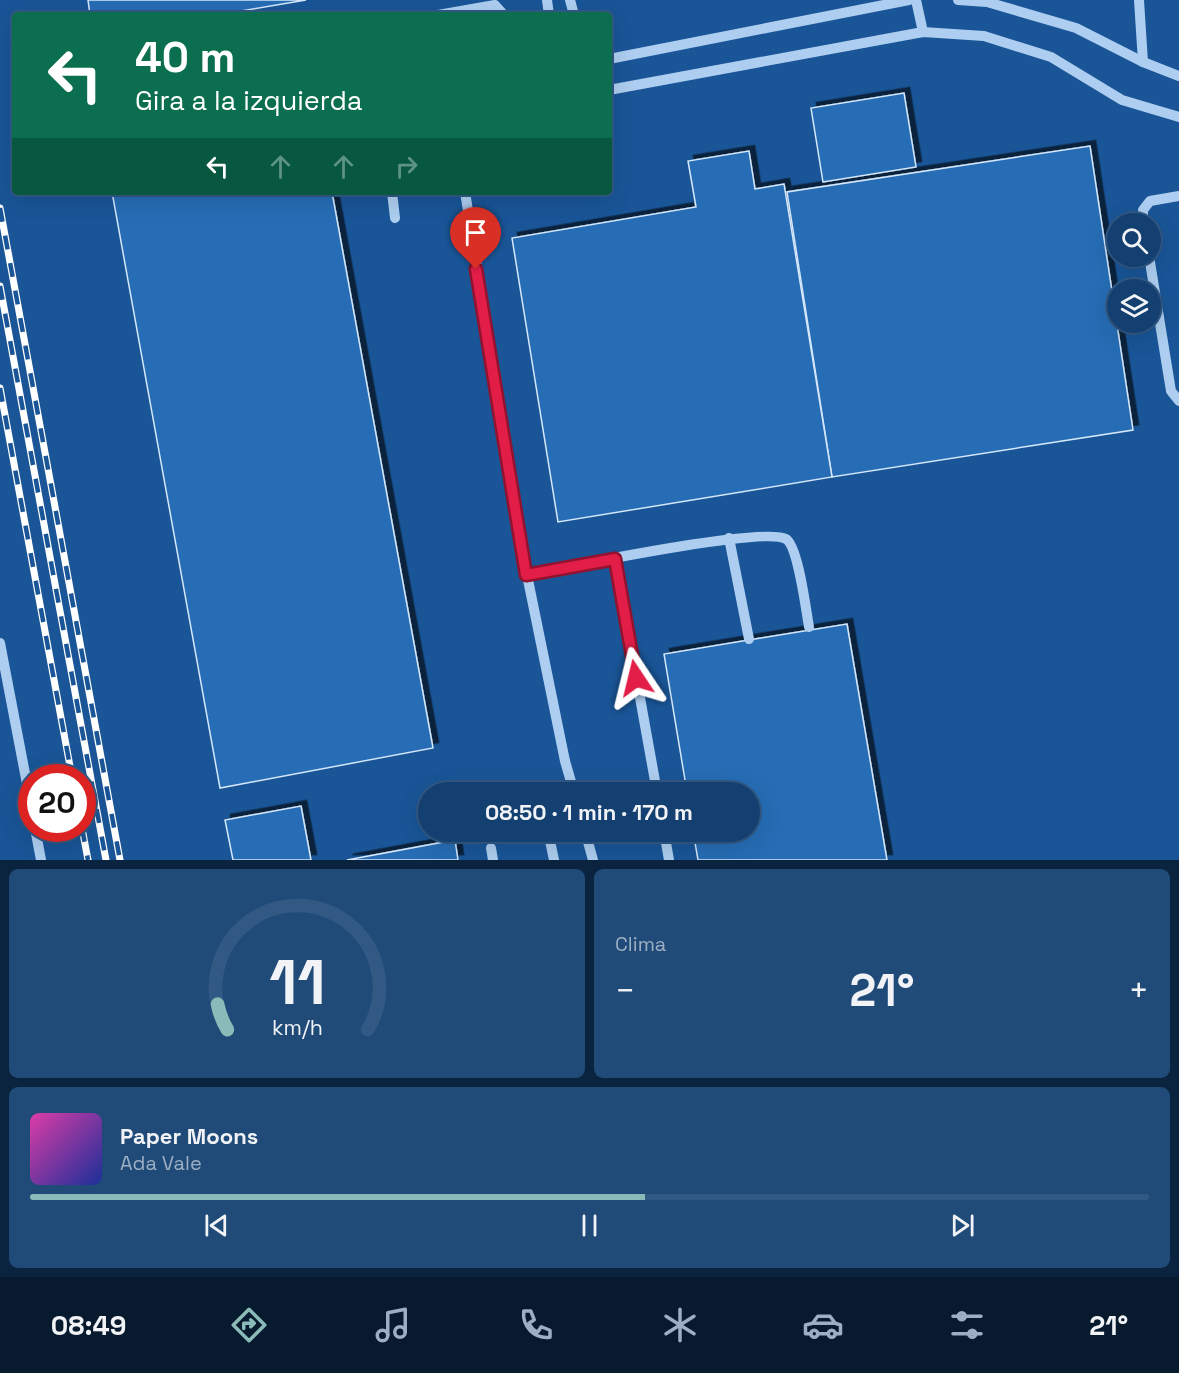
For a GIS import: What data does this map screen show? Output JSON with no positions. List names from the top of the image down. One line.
{"page":{"turn":["40 m","Gira a la izquierda"],"limit":"20","trip":"08:50 · 1 min · 170 m","tile":"Clima","heat":["−","21°","+"],"song":["Paper Moons","Ada Vale"],"tabs":["08:49","21°"],"gauge":["11","km/h"]}}
